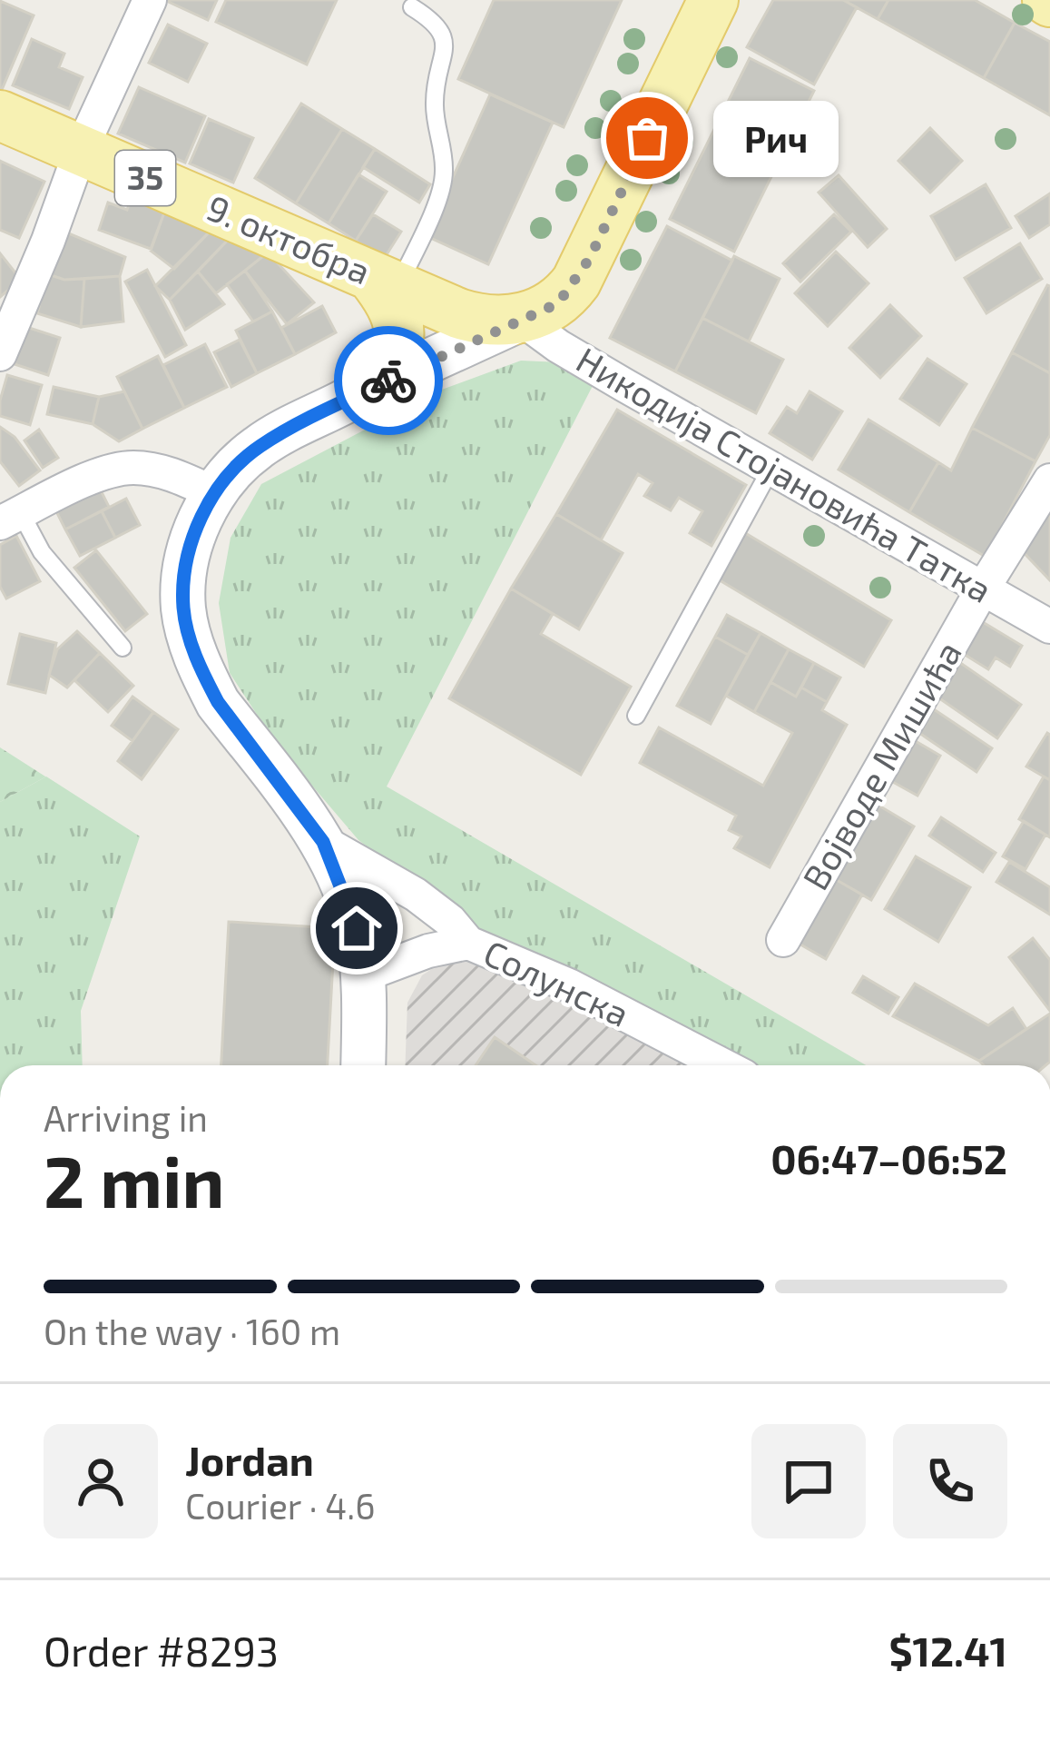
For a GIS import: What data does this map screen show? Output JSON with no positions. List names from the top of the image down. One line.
{"streets":{"main road":["35","9. октобра"],"street":["Никодија Стојановића Татка","Војводе Мишића","Солунска"]},"crossings":[["9. октобра","Никодија Стојановића Татка"],["Никодија Стојановића Татка","Војводе Мишића"]],"places":["Рич"],"page":{"bubble":"Рич","heading":["2 min","Arriving in","06:47–06:52"],"panel":["Jordan","Courier · 4.6","Order #8293","$12.41"],"bar":"On the way · 160 m"}}
